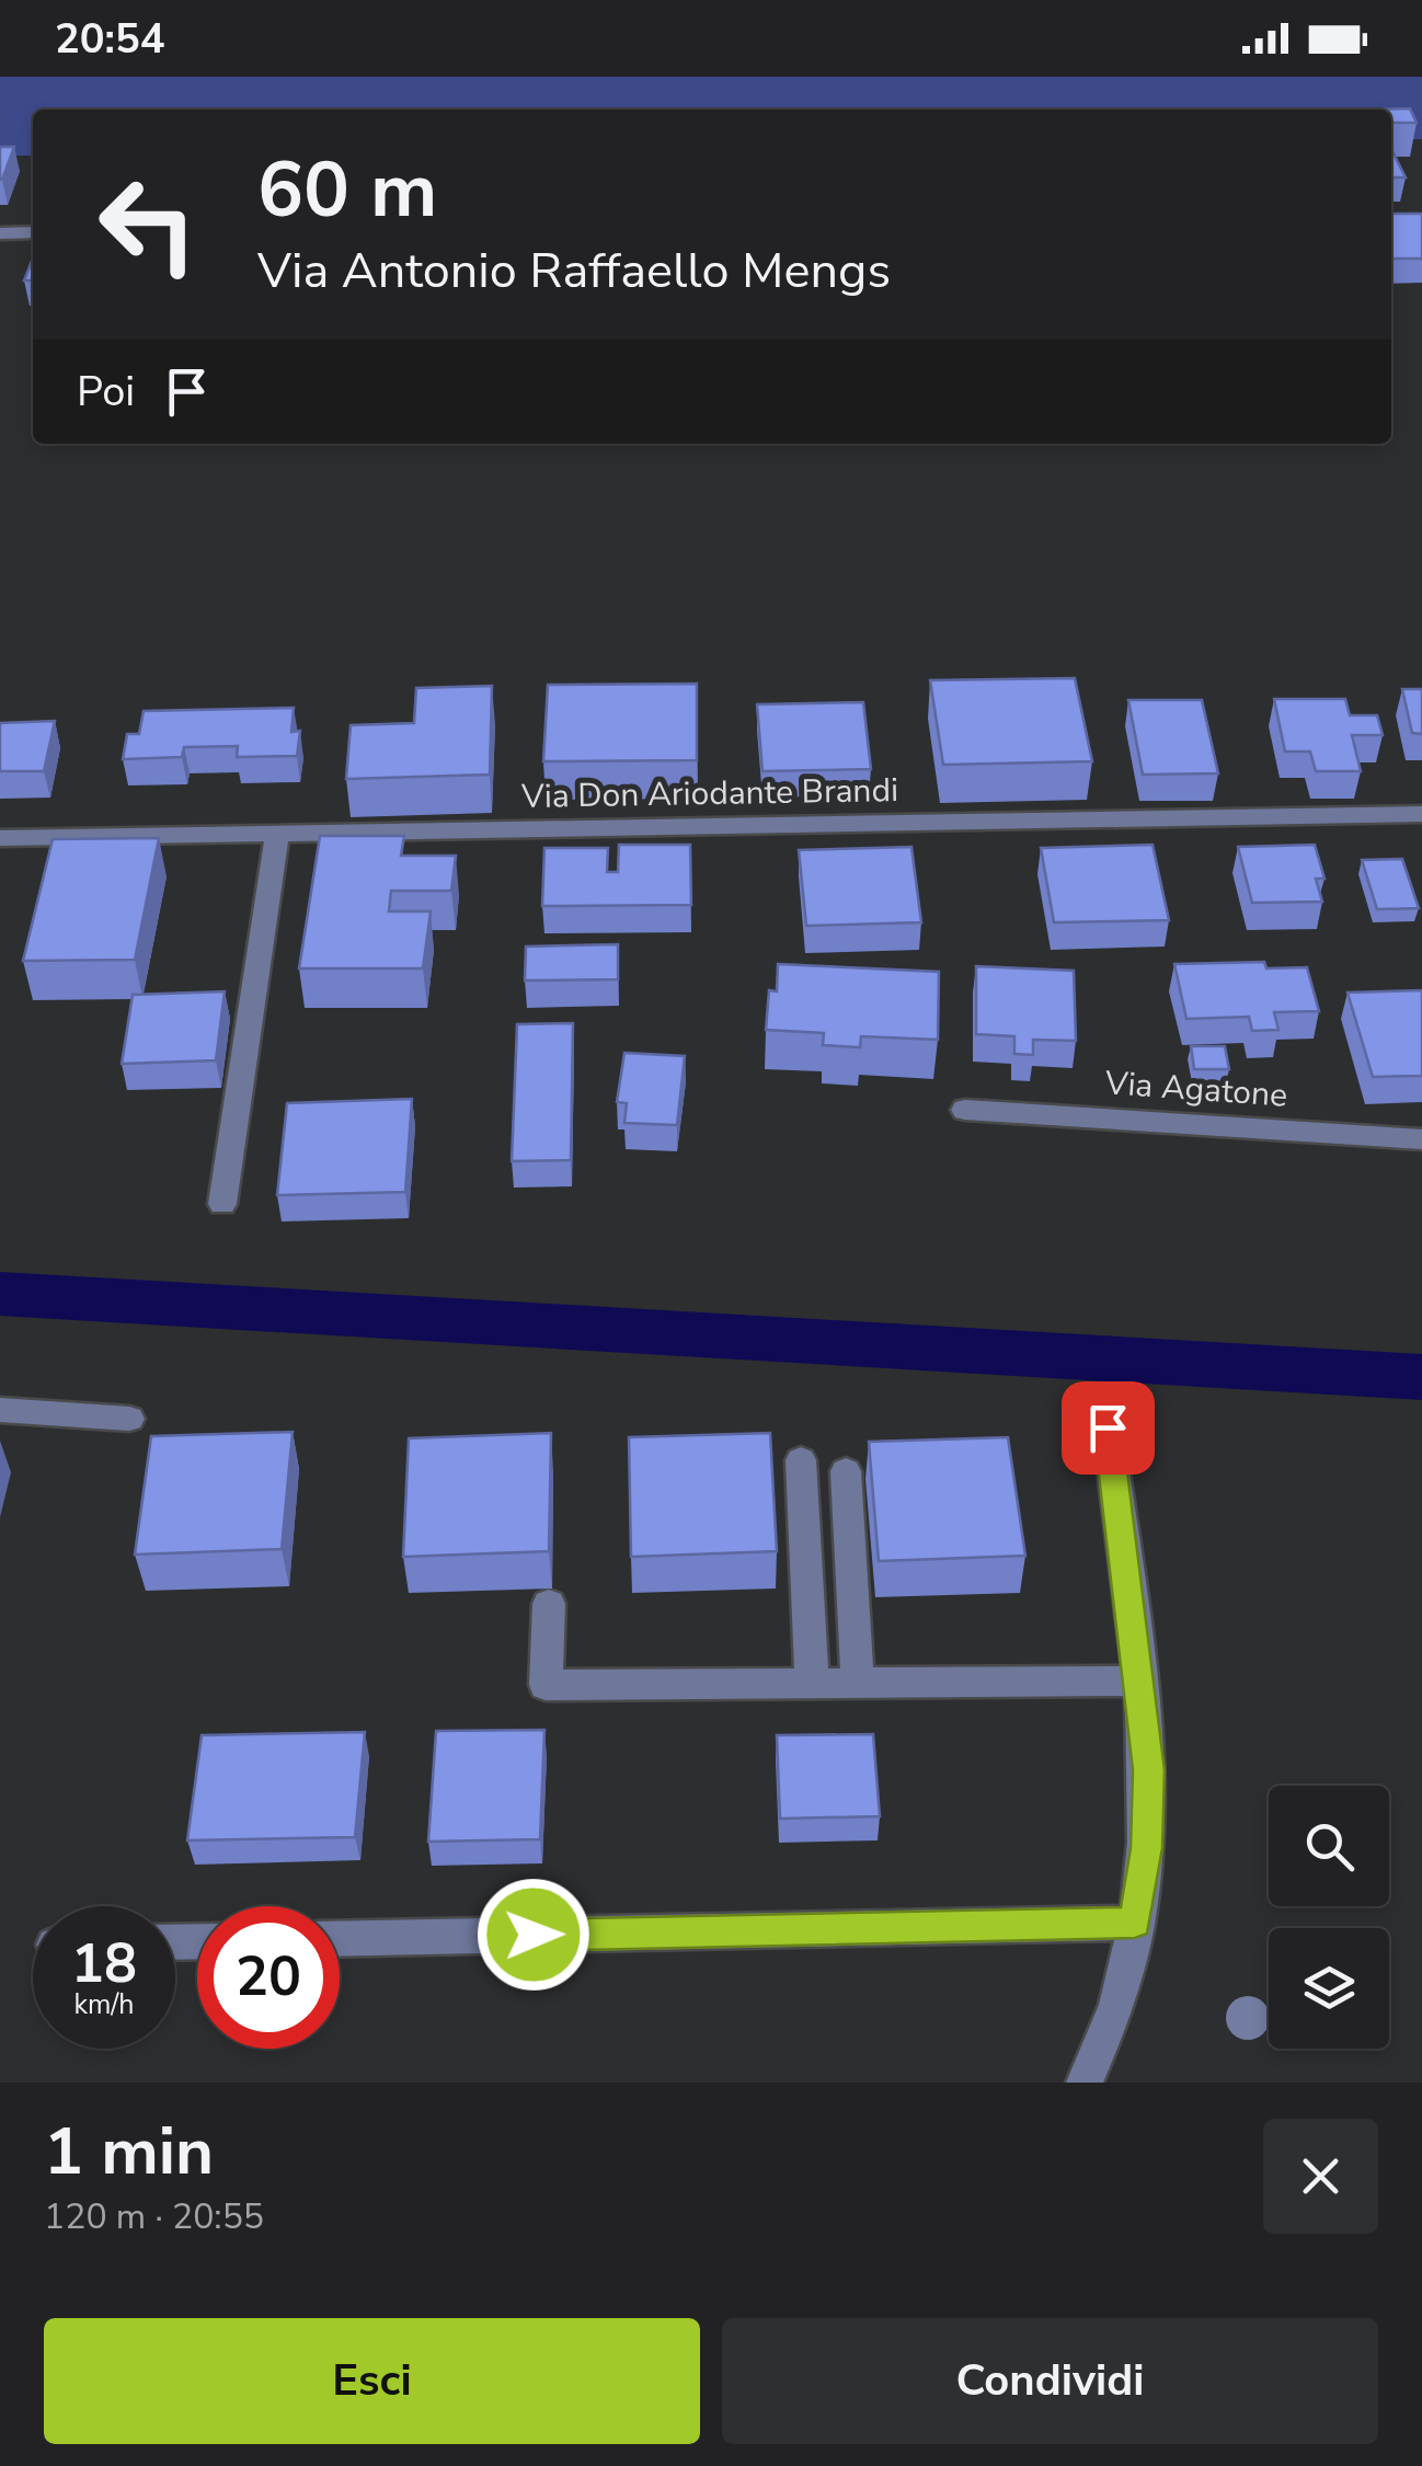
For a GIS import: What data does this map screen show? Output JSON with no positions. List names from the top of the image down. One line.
{"streets":{"street":["Via Don Ariodante Brandi","Via Agatone"]},"page":{"status":"20:54","turn":["60 m","Via Antonio Raffaello Mengs"],"then":"Poi","speed":"18 km/h","limit":"20","heading":["1 min","120 m · 20:55"],"buttons":["Esci","Condividi"]}}
